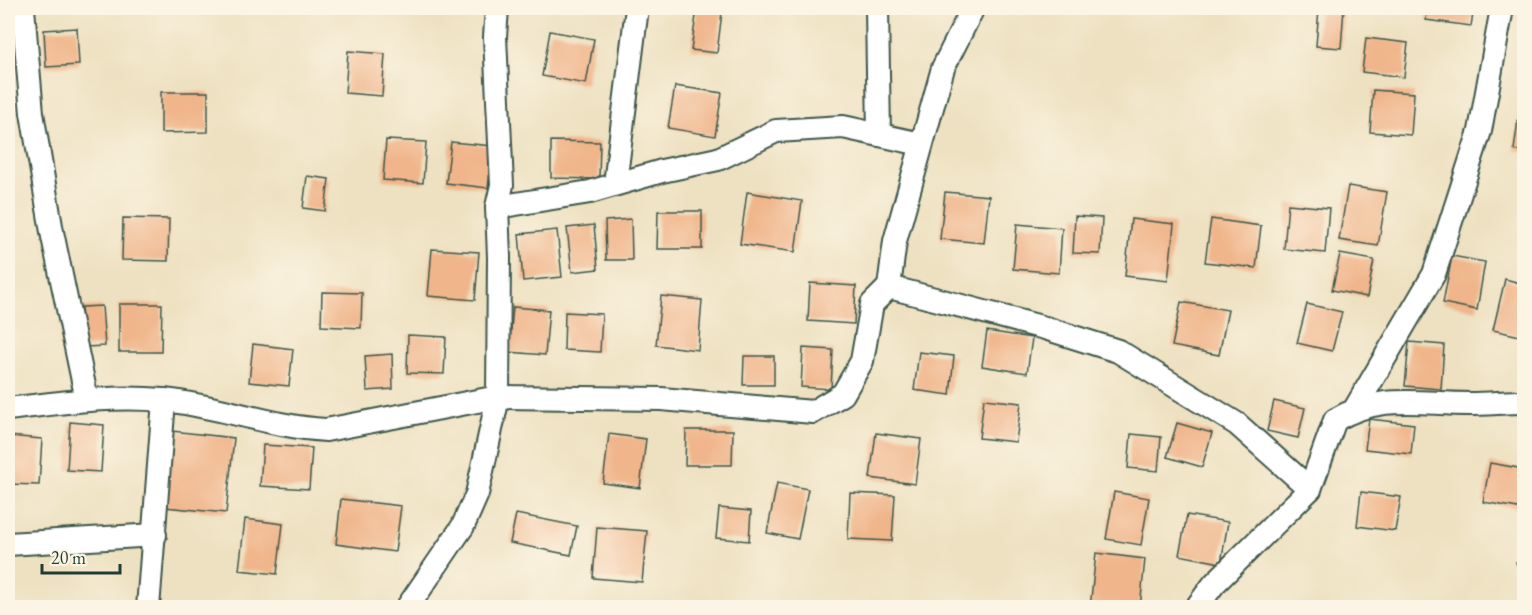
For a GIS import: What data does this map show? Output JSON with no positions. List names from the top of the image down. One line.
{"scale_bar":"20 m"}
